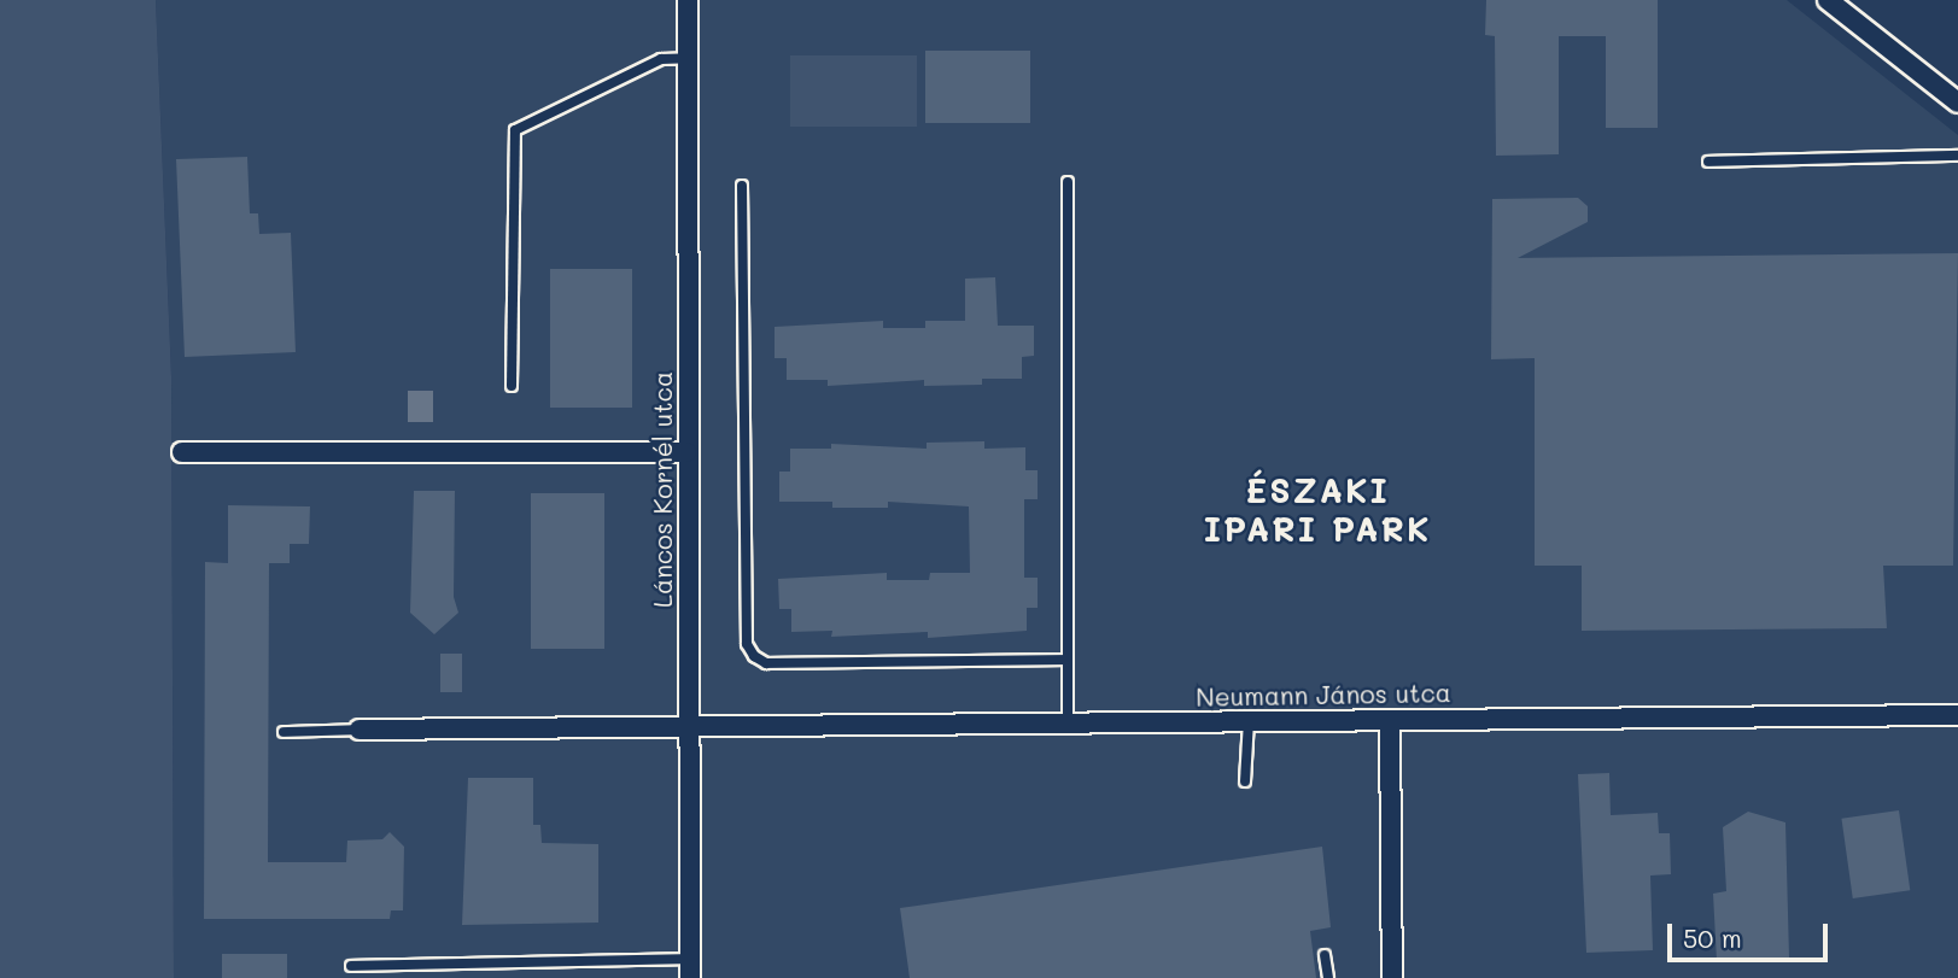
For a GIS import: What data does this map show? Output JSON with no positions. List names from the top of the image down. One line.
{"streets":{"street":["Láncos Kornél utca","Neumann János utca"]},"crossings":[["Láncos Kornél utca","Neumann János utca"]],"districts":["ÉSZAKI IPARI PARK"],"scale_bar":"50 m"}
